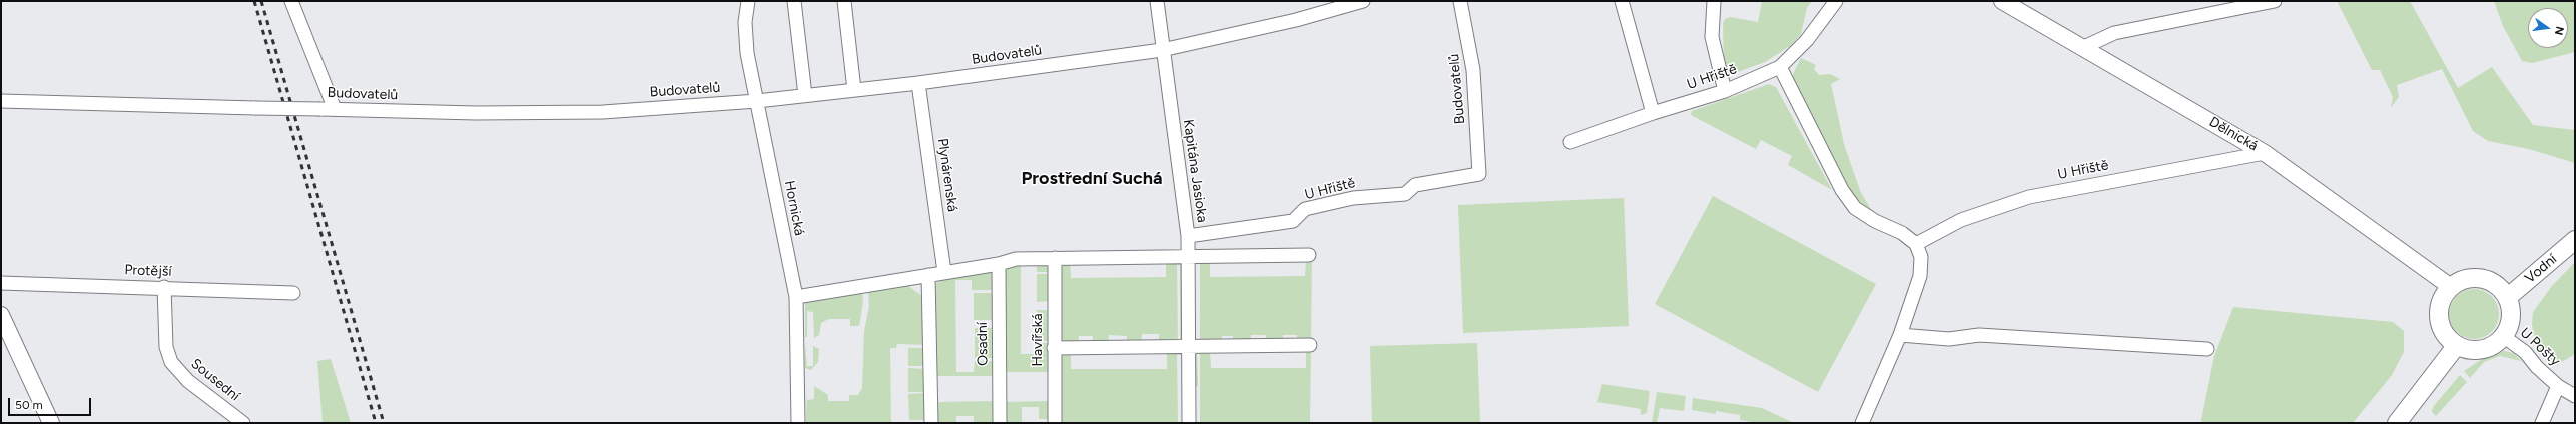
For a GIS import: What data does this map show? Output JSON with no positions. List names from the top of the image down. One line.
{"streets":{"main road":["Vodní"],"street":["Budovatelů","U Hřiště","Dělnická","Kapitána Jasioka","Plynárenská","Hornická","Protější","Havířská","Osadní","U Pošty","Sousední"]},"crossings":[["Budovatelů","U Hřiště"],["Budovatelů","Kapitána Jasioka"],["Budovatelů","Plynárenská"],["Budovatelů","Hornická"],["U Hřiště","Dělnická"],["U Hřiště","Kapitána Jasioka"],["Dělnická","Vodní"],["Dělnická","U Pošty"],["Vodní","U Pošty"],["Protější","Sousední"]],"districts":["Prostřední Suchá"],"scale_bar":"50 m","north":"right"}
